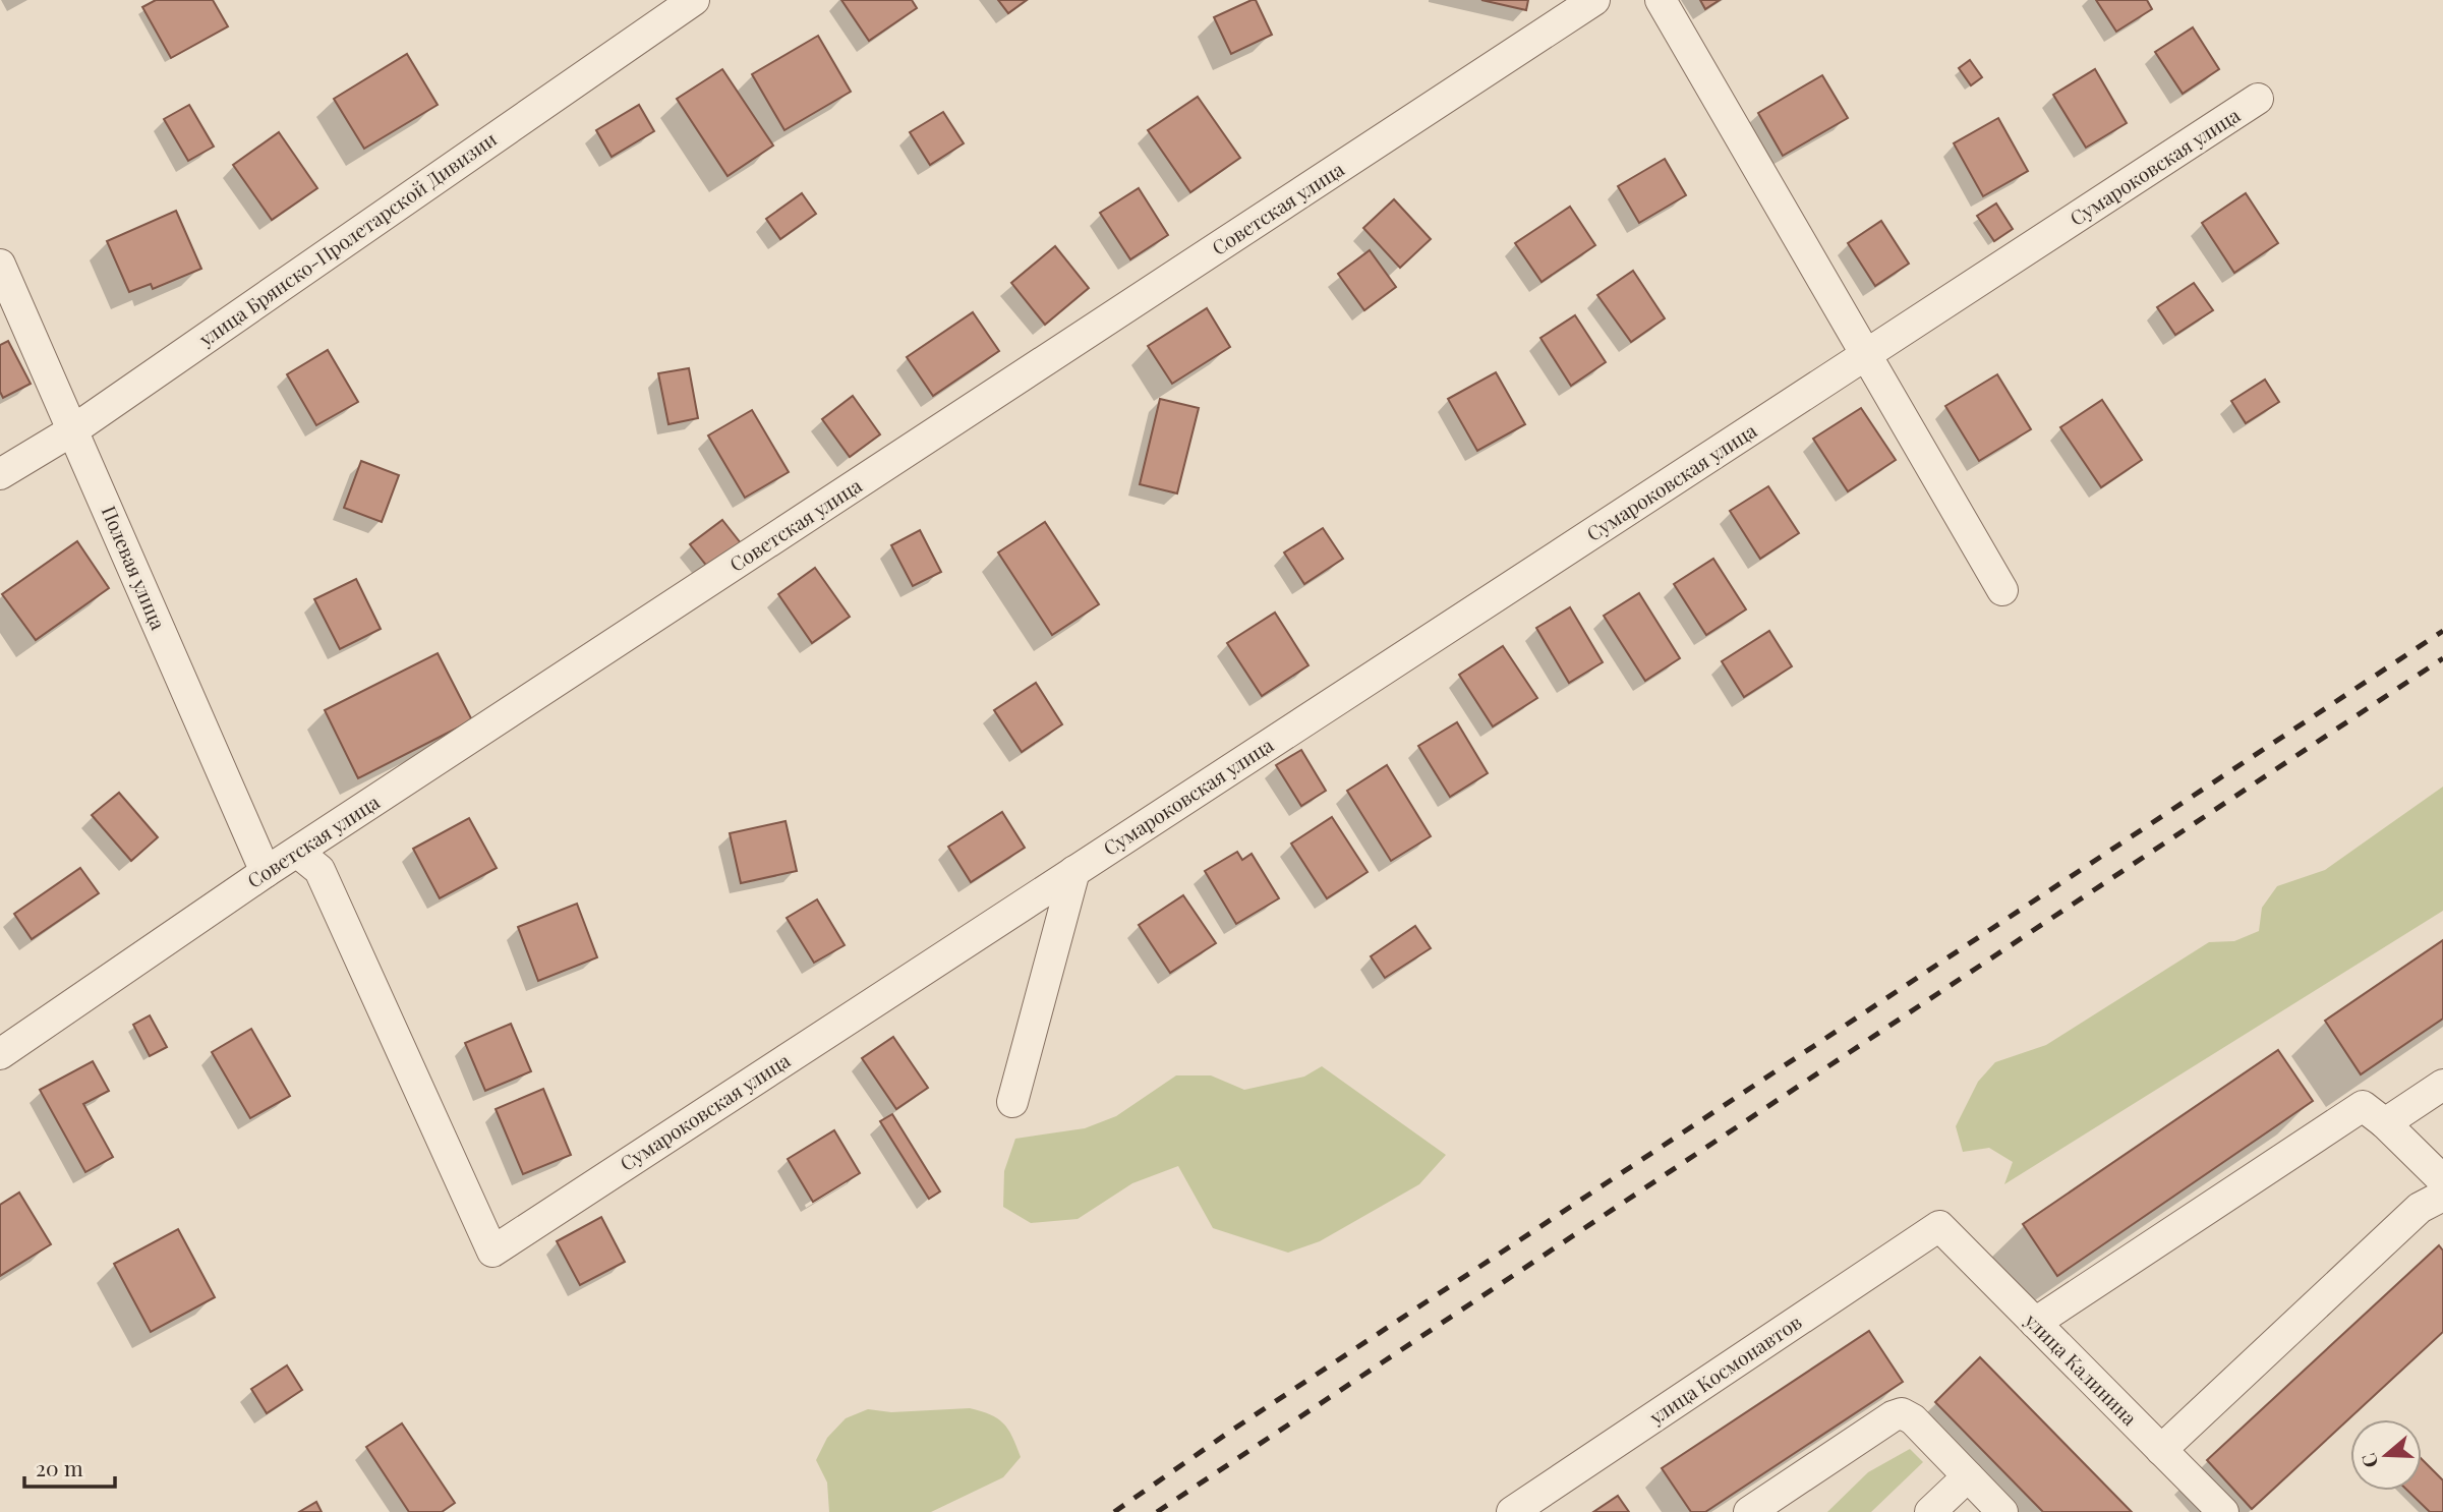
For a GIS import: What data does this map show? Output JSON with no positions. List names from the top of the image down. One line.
{"streets":{"street":["Сумароковская улица","Советская улица","улица Брянско-Пролетарской Дивизии","Полевая улица","улица Космонавтов","улица Калинина"]},"crossings":[["Сумароковская улица","Советская улица"],["Советская улица","Полевая улица"],["улица Брянско-Пролетарской Дивизии","Полевая улица"],["улица Космонавтов","улица Калинина"]],"scale_bar":"20 m","north":"left"}
